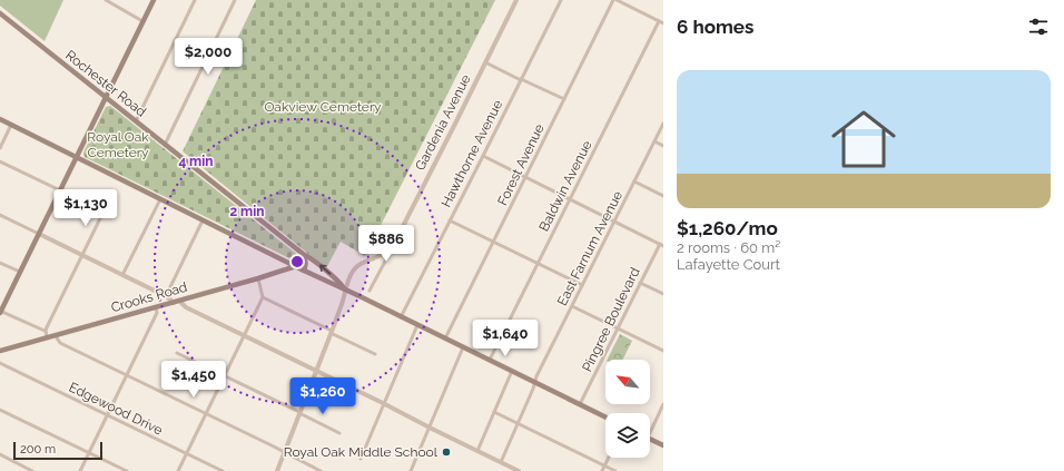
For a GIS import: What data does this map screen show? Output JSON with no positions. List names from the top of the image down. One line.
{"streets":{"main road":["Rochester Road","Crooks Road"],"street":["Gardenia Avenue","Hawthorne Avenue","Forest Avenue","Baldwin Avenue","East Farnum Avenue","Pingree Boulevard","Edgewood Drive"]},"parks":["Oakview Cemetery","Royal Oak Cemetery"],"places":["Royal Oak Middle School"],"scale_bar":"200 m","north":"top left","page":{"heading":"6 homes","price":["$2,000","$1,130","$886","$1,640","$1,450","$1,260"],"list":[{"name":"$1,260/mo","note":"2 rooms · 60 m² · Lafayette Court"}],"scale":"200 m"},"rings":["4 min","2 min"]}
